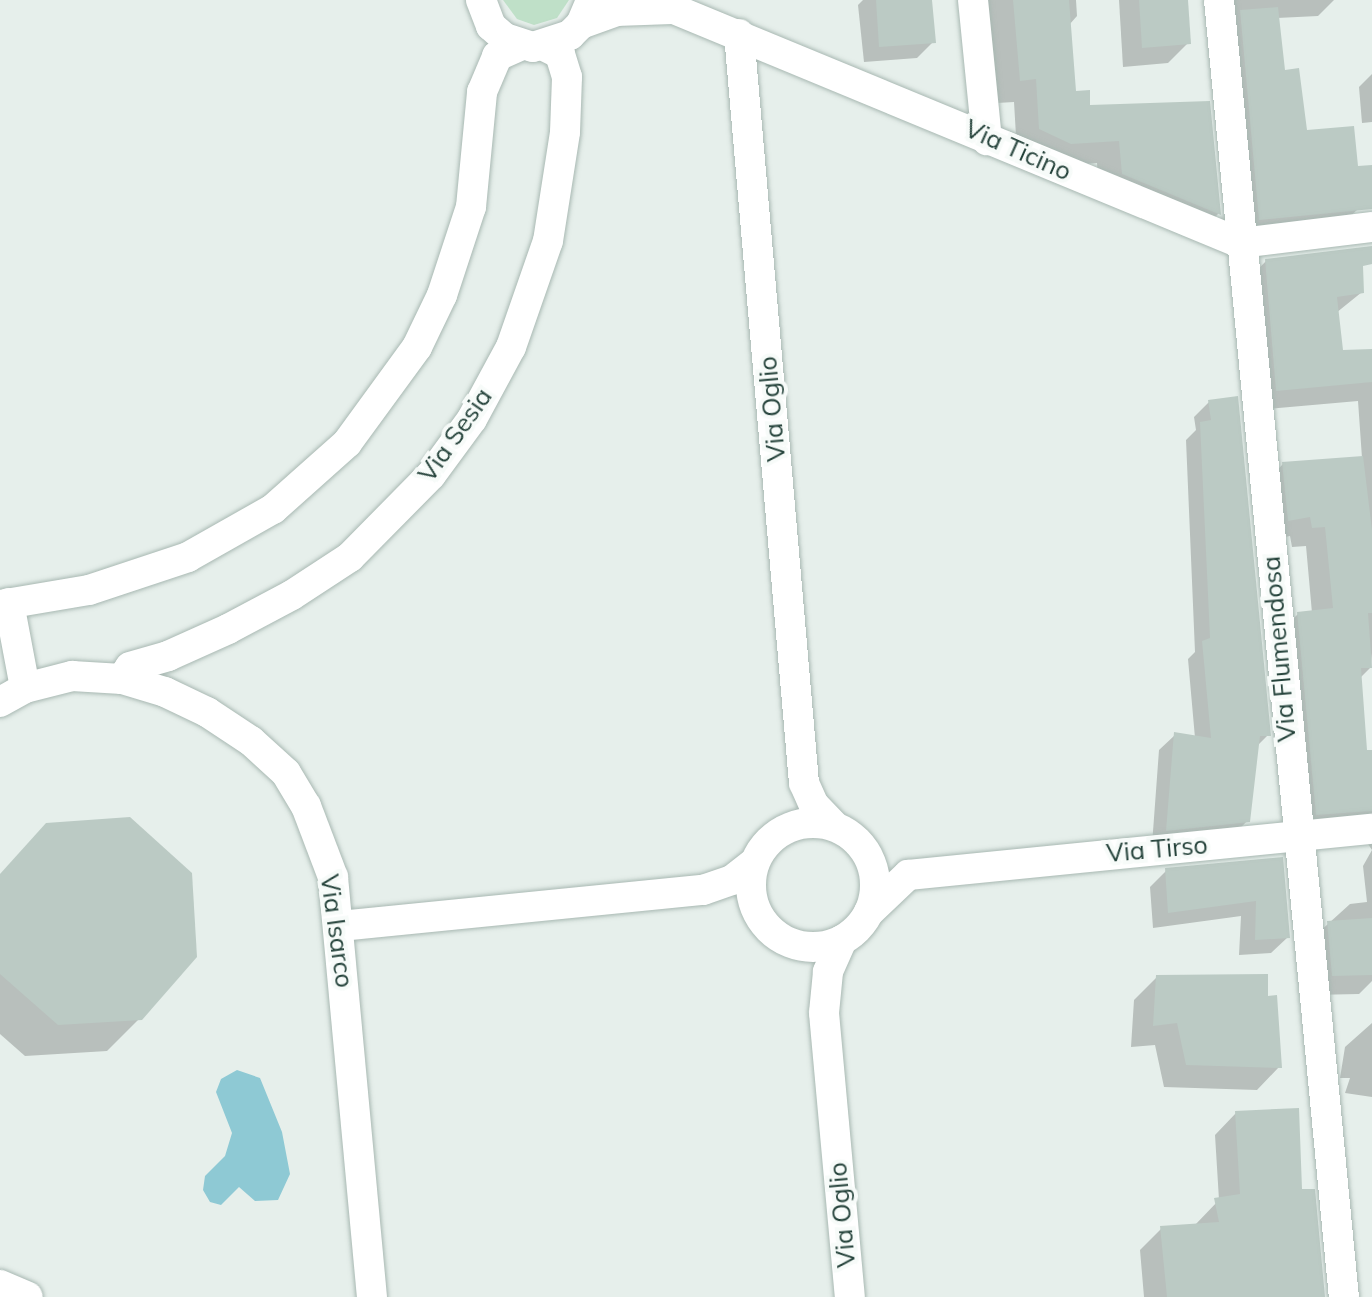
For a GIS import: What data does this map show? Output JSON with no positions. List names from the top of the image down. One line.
{"streets":{"street":["Via Ticino","Via Oglio","Via Sesia","Via Flumendosa","Via Tirso","Via Isarco"]},"crossings":[["Via Ticino","Via Oglio"],["Via Ticino","Via Flumendosa"],["Via Sesia","Via Isarco"],["Via Flumendosa","Via Tirso"]]}
